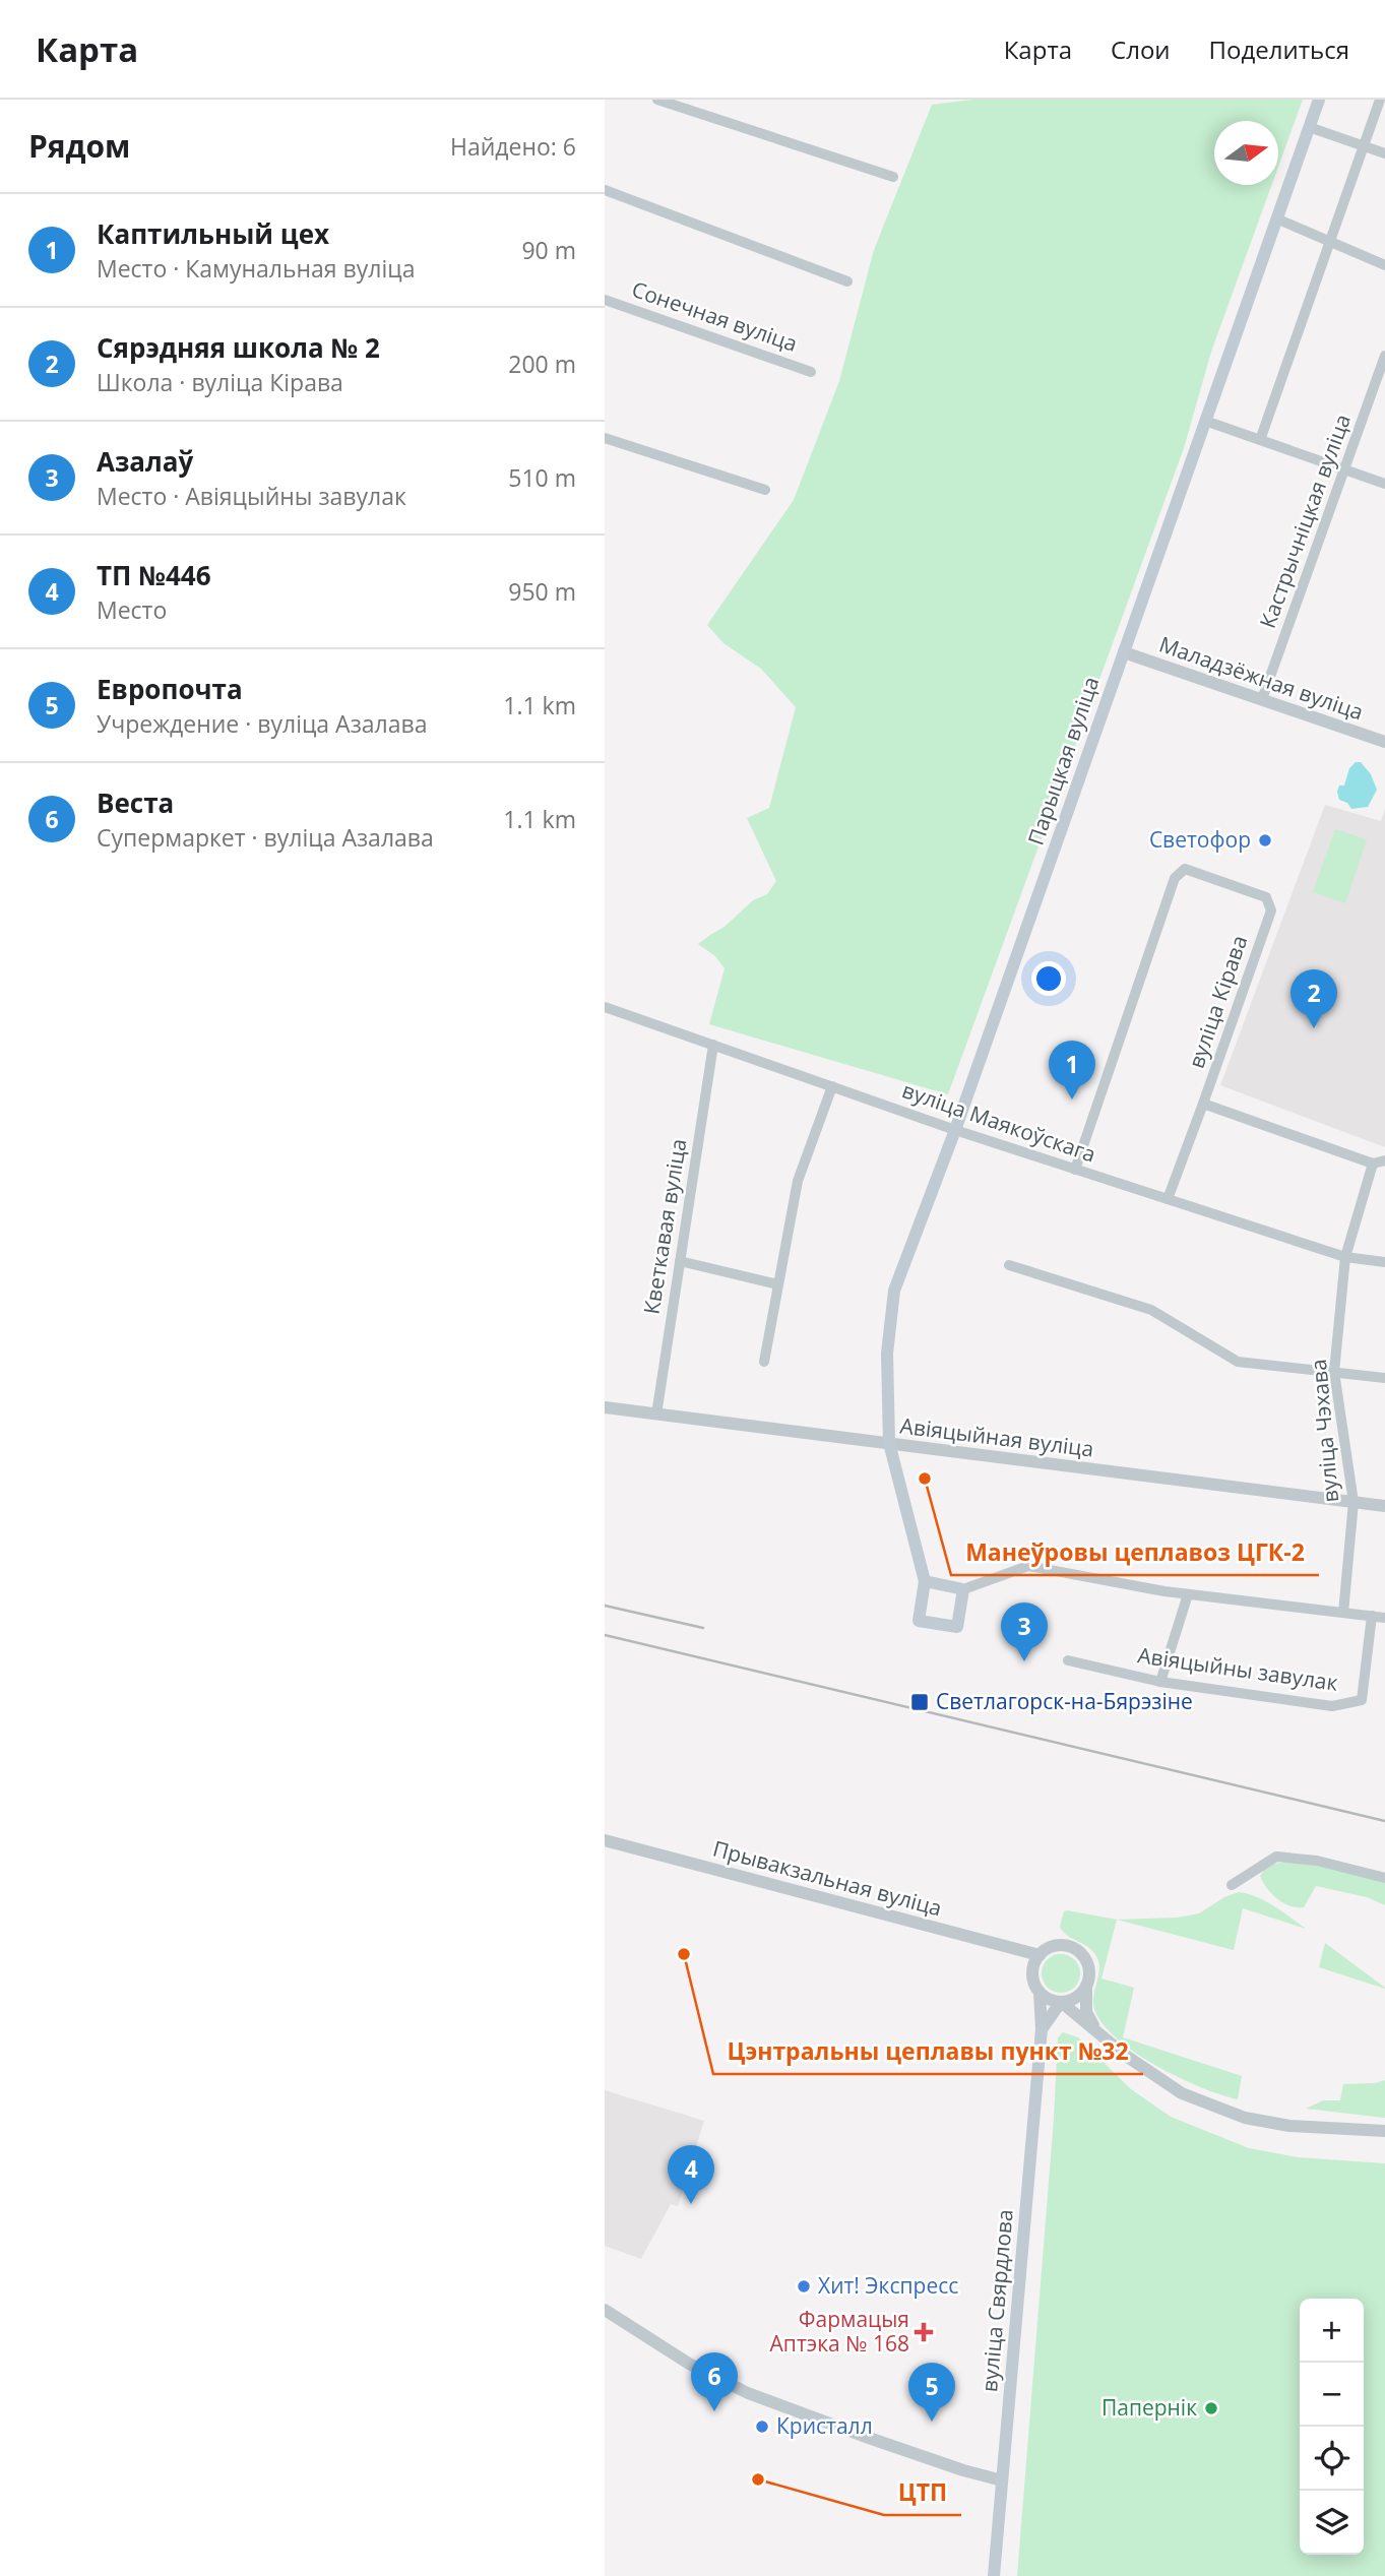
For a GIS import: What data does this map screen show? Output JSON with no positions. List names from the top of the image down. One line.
{"streets":{"main road":["Парыцкая вуліца","вуліца Свярдлова"],"street":["Сонечная вуліца","Кастрычніцкая вуліца","Маладзёжная вуліца","вуліца Кірава","вуліца Маякоўскага","Кветкавая вуліца","вуліца Чэхава","Авіяцыйная вуліца","Авіяцыйны завулак","Прывакзальная вуліца"]},"crossings":[["Кастрычніцкая вуліца","Маладзёжная вуліца"],["Маладзёжная вуліца","Парыцкая вуліца"],["Парыцкая вуліца","вуліца Маякоўскага"],["Парыцкая вуліца","Авіяцыйная вуліца"],["вуліца Кірава","вуліца Маякоўскага"],["вуліца Маякоўскага","Кветкавая вуліца"],["вуліца Маякоўскага","вуліца Чэхава"],["Кветкавая вуліца","Авіяцыйная вуліца"],["вуліца Чэхава","Авіяцыйная вуліца"],["Прывакзальная вуліца","вуліца Свярдлова"]],"places":{"other":["Светофор","Манеўровы цеплавоз ЦГК-2","Цэнтральны цеплавы пункт №32","Хит! Экспресс","Папернік","Кристалл","ЦТП"],"transit":["Светлагорск-на-Бярэзіне"],"health":["Фармацыя Аптэка № 168"]},"north":"right","page":{"header":"Карта","nav":["Карта","Слои","Поделиться"],"heading":["Рядом","Найдено: 6"],"list":[{"mark":"1","name":"Каптильный цех","note":"Место · Камунальная вуліца","value":"90 m"},{"mark":"2","name":"Сярэдняя школа № 2","note":"Школа · вуліца Кірава","value":"200 m"},{"mark":"3","name":"Азалаў","note":"Место · Авіяцыйны завулак","value":"510 m"},{"mark":"4","name":"ТП №446","note":"Место","value":"950 m"},{"mark":"5","name":"Европочта","note":"Учреждение · вуліца Азалава","value":"1.1 km"},{"mark":"6","name":"Веста","note":"Супермаркет · вуліца Азалава","value":"1.1 km"}],"pins":["2","1","3","4","6","5"],"map_buttons":["+","−"]}}
